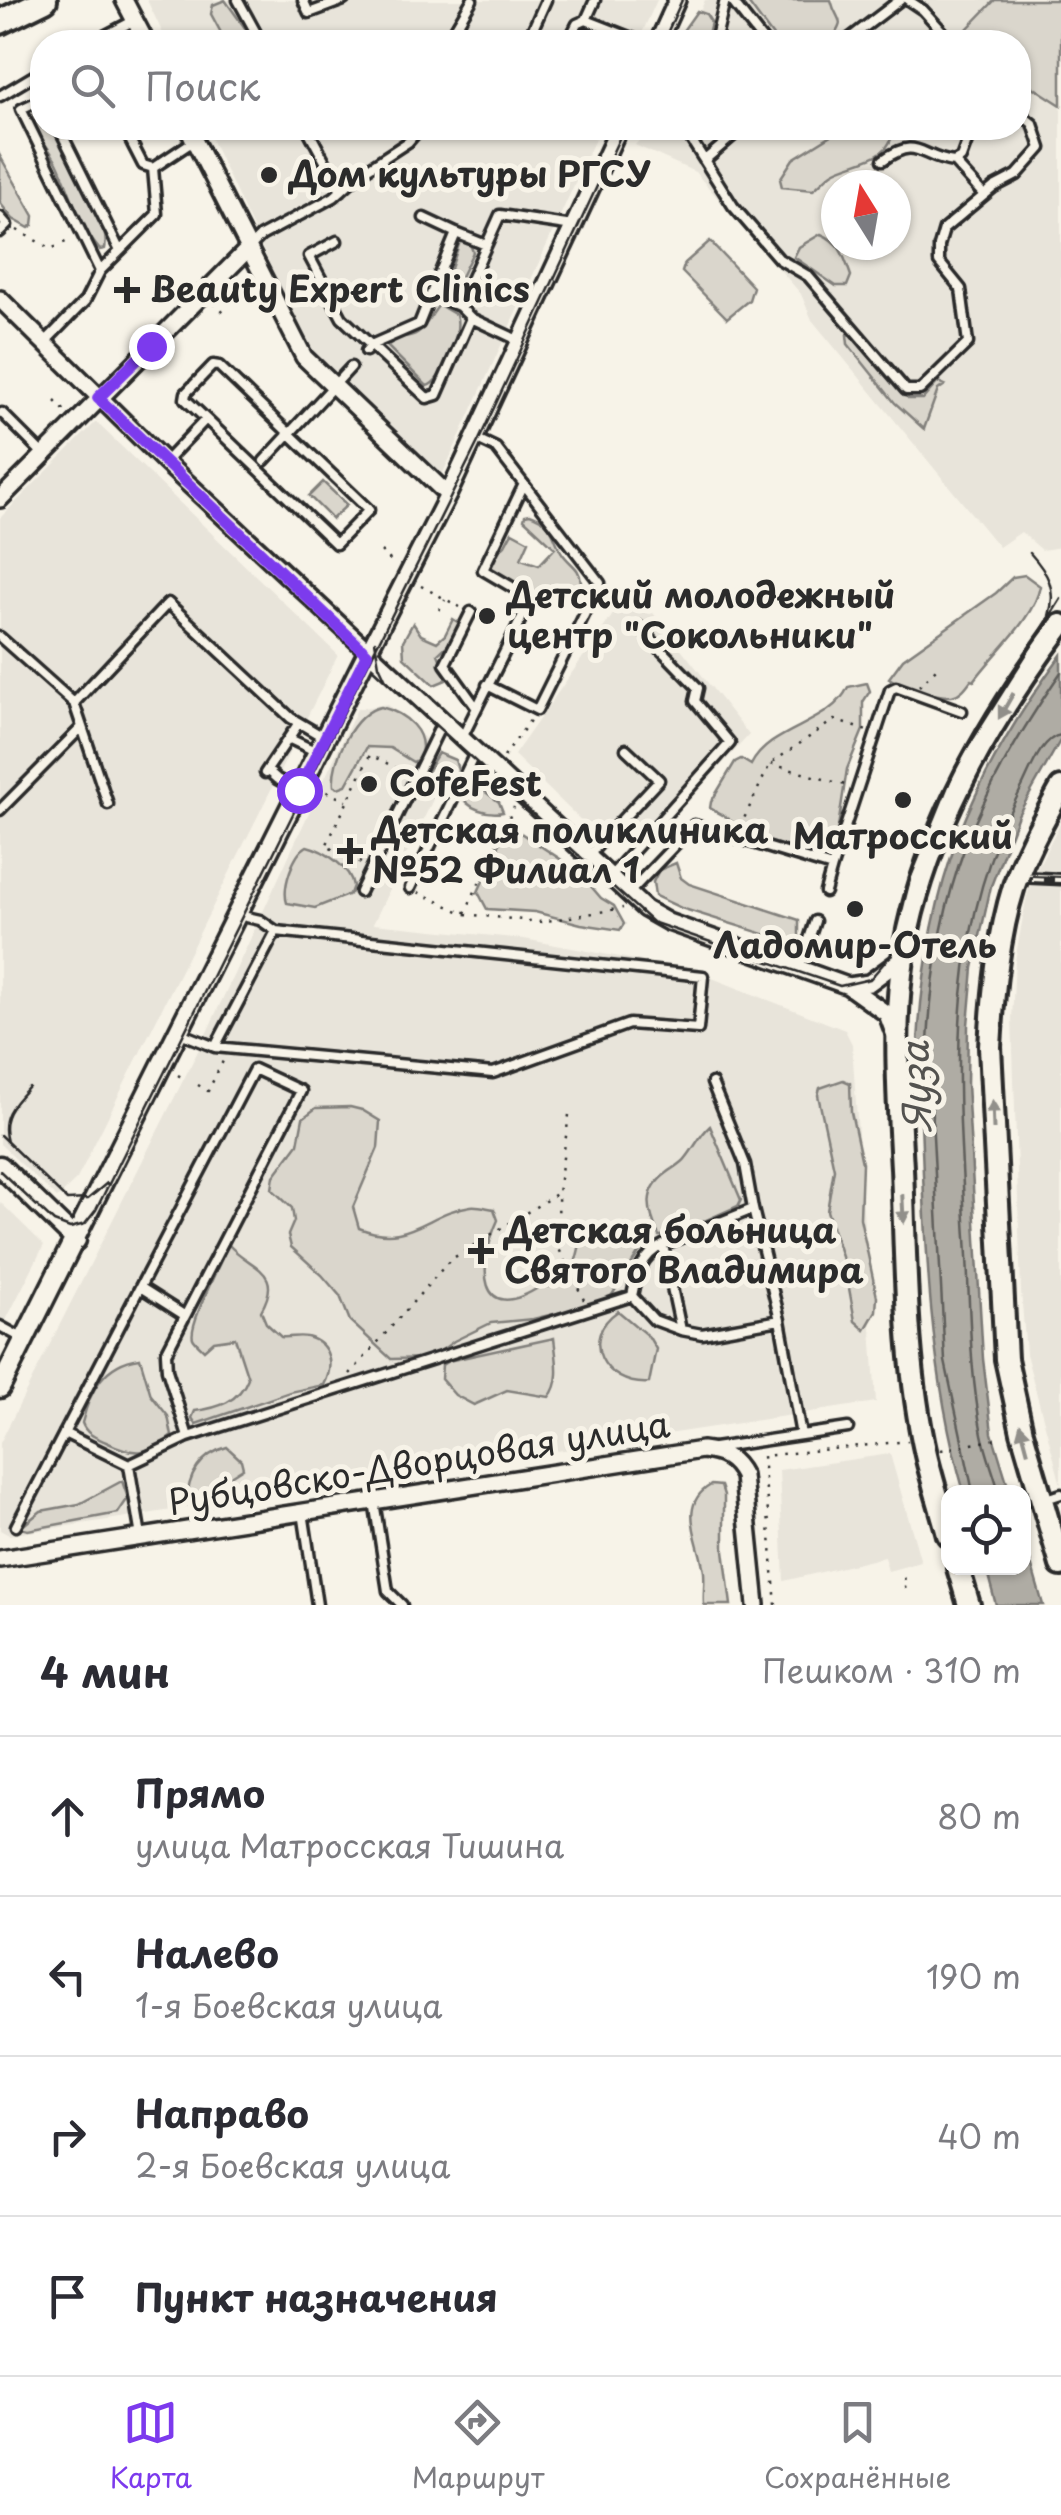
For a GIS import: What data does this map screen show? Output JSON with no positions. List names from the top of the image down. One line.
{"streets":{"street":["Рубцовско-Дворцовая улица"]},"water":["Яуза"],"places":{"other":["Дом культуры РГСУ","Детский молодежный центр \"Сокольники\"","CofeFest","Матросский","Ладомир-Отель"],"health":["Beauty Expert Clinics","Детская поликлиника №52 Филиал 1","Детская больница Святого Владимира"]},"north":"top","page":{"search":"Поиск","heading":["4 мин","Пешком · 310 m"],"list":[["Прямо","улица Матросская Тишина","80 m"],["Налево","1-я Боевская улица","190 m"],["Направо","2-я Боевская улица","40 m"],"Пункт назначения"],"nav":["Карта","Маршрут","Сохранённые"]}}
